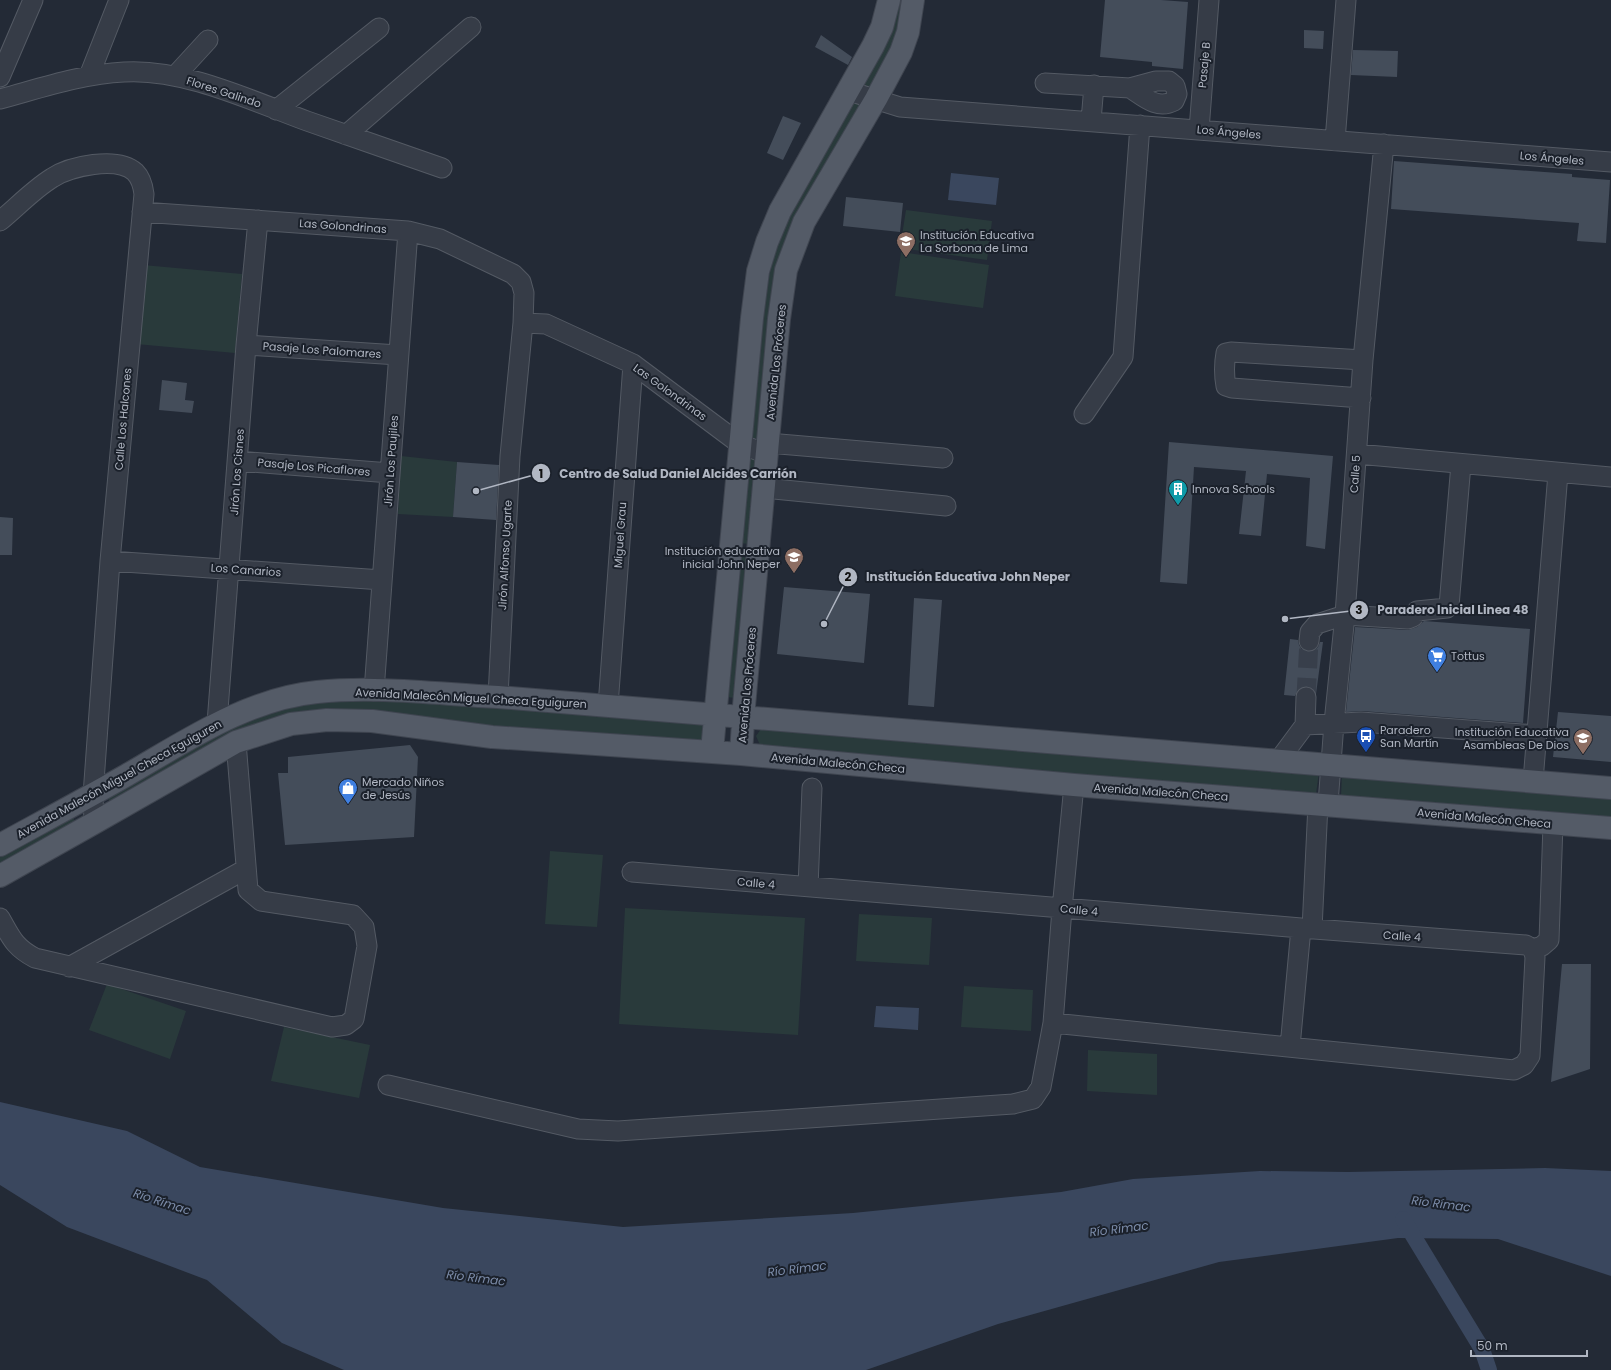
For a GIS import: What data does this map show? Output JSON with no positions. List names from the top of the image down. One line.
{"streets":{"main road":["Avenida Los Próceres","Avenida Malecón Miguel Checa Eguiguren","Avenida Malecón Checa"],"street":["Pasaje B","Flores Galindo","Los Ángeles","Las Golondrinas","Pasaje Los Palomares","Calle Los Halcones","Jirón Los Paujiles","Pasaje Los Picaflores","Jirón Los Cisnes","Calle 5","Miguel Grau","Jirón Alfonso Ugarte","Los Canarios","Calle 4"]},"crossings":[["Pasaje B","Los Ángeles"],["Los Ángeles","Avenida Los Próceres"],["Los Ángeles","Calle 5"],["Las Golondrinas","Avenida Los Próceres"],["Las Golondrinas","Calle Los Halcones"],["Las Golondrinas","Jirón Los Paujiles"],["Las Golondrinas","Jirón Los Cisnes"],["Las Golondrinas","Miguel Grau"],["Las Golondrinas","Jirón Alfonso Ugarte"],["Pasaje Los Palomares","Jirón Los Paujiles"],["Pasaje Los Palomares","Jirón Los Cisnes"],["Avenida Los Próceres","Avenida Malecón Checa"],["Calle Los Halcones","Los Canarios"],["Calle Los Halcones","Avenida Malecón Miguel Checa Eguiguren"],["Jirón Los Paujiles","Pasaje Los Picaflores"],["Jirón Los Paujiles","Los Canarios"],["Jirón Los Paujiles","Avenida Malecón Miguel Checa Eguiguren"],["Pasaje Los Picaflores","Jirón Los Cisnes"],["Jirón Los Cisnes","Los Canarios"],["Jirón Los Cisnes","Avenida Malecón Miguel Checa Eguiguren"],["Calle 5","Avenida Malecón Checa"],["Calle 5","Calle 4"],["Miguel Grau","Avenida Malecón Miguel Checa Eguiguren"],["Jirón Alfonso Ugarte","Avenida Malecón Miguel Checa Eguiguren"]],"water":["Río Rímac"],"places":{"school or university":["Institución Educativa La Sorbona de Lima","Institución educativa inicial John Neper","Institución Educativa Asambleas De Dios"],"other":["Centro de Salud Daniel Alcides Carrión","Paradero Inicial Linea 48","Institución Educativa John Neper"],"building":["Innova Schools"],"supermarket":["Tottus"],"bus stop":["Paradero San Martín"],"shop":["Mercado Niños de Jesús"]},"scale_bar":"50 m"}
